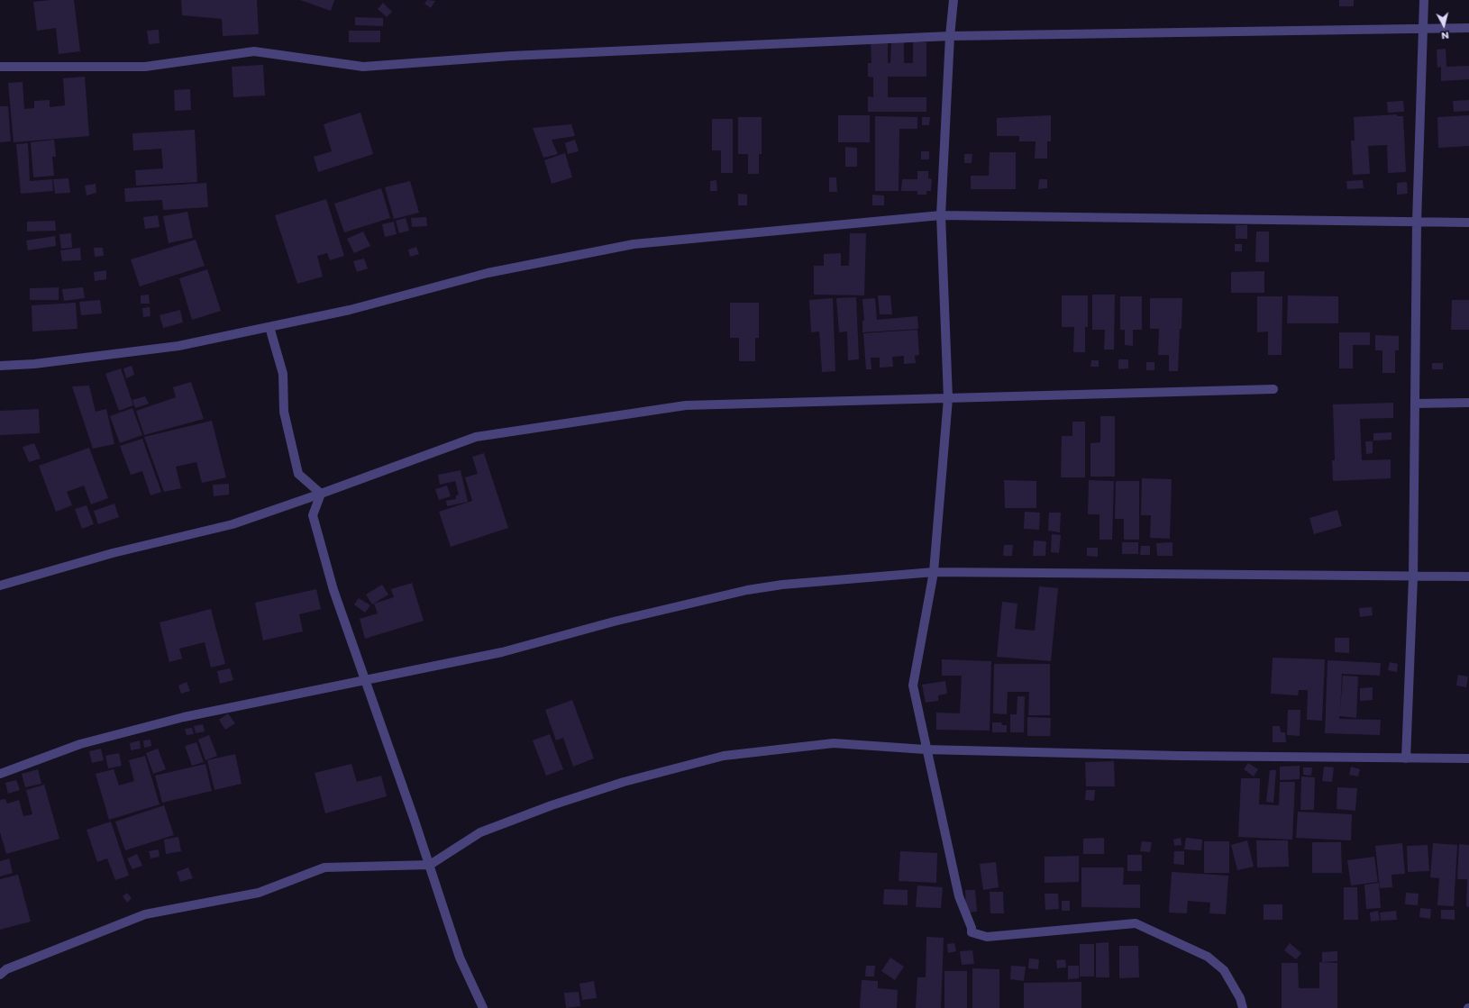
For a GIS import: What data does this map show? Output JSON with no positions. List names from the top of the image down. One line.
{"north":"bottom"}
